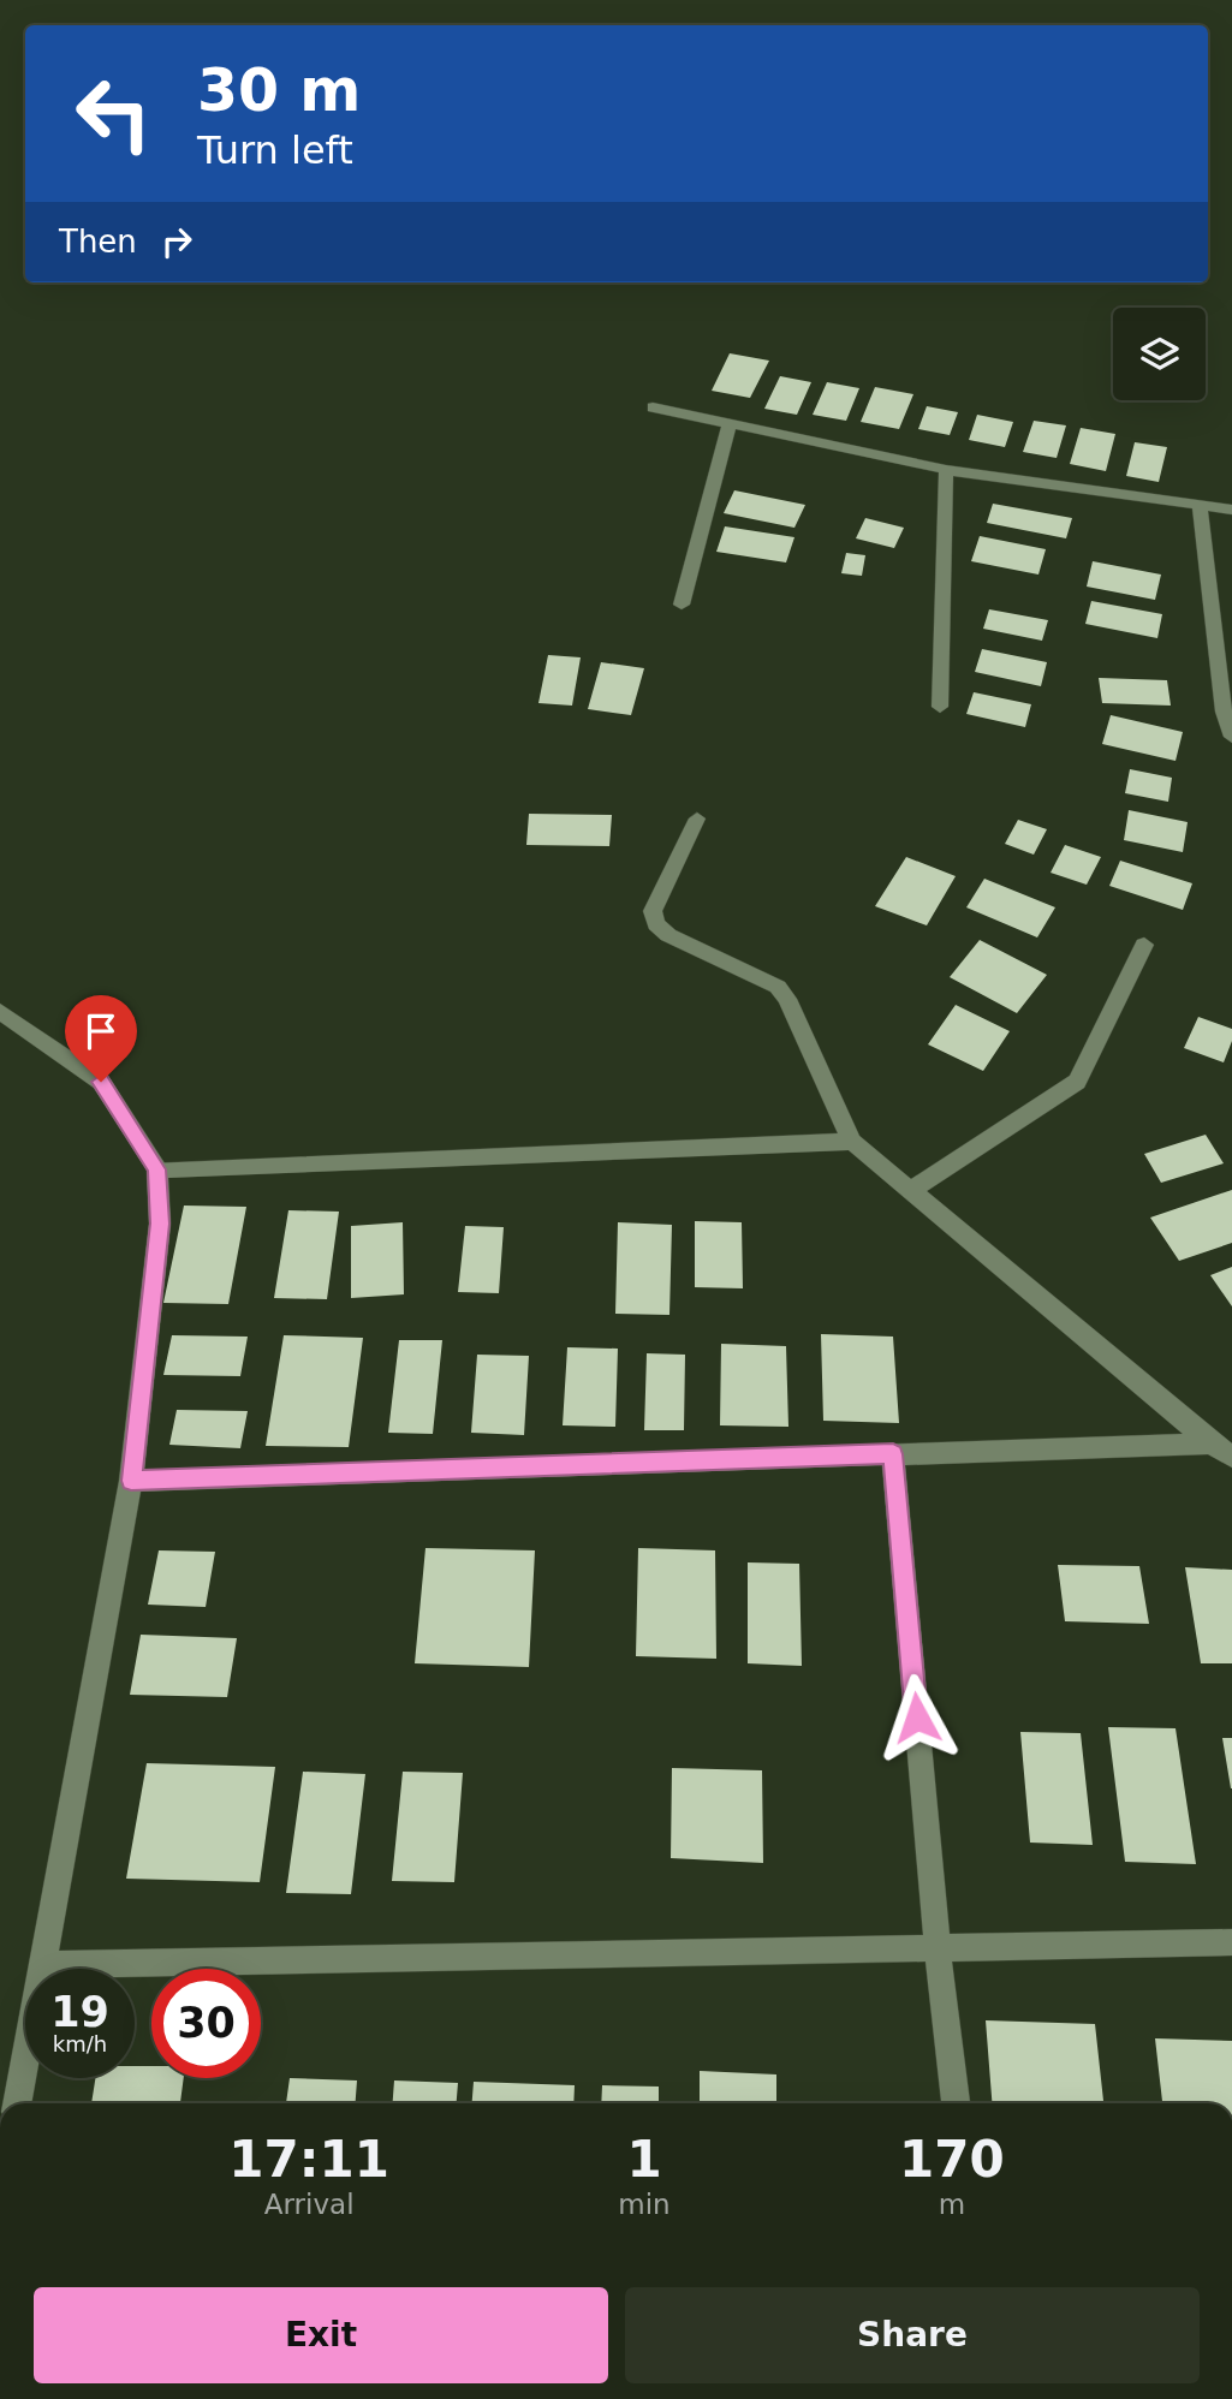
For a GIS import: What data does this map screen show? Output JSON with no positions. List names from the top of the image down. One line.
{"page":{"turn":["30 m","Turn left"],"then":"Then","speed":"19 km/h","limit":"30","eta":["17:11","Arrival","1","min","170","m"],"buttons":["Exit","Share"]}}
